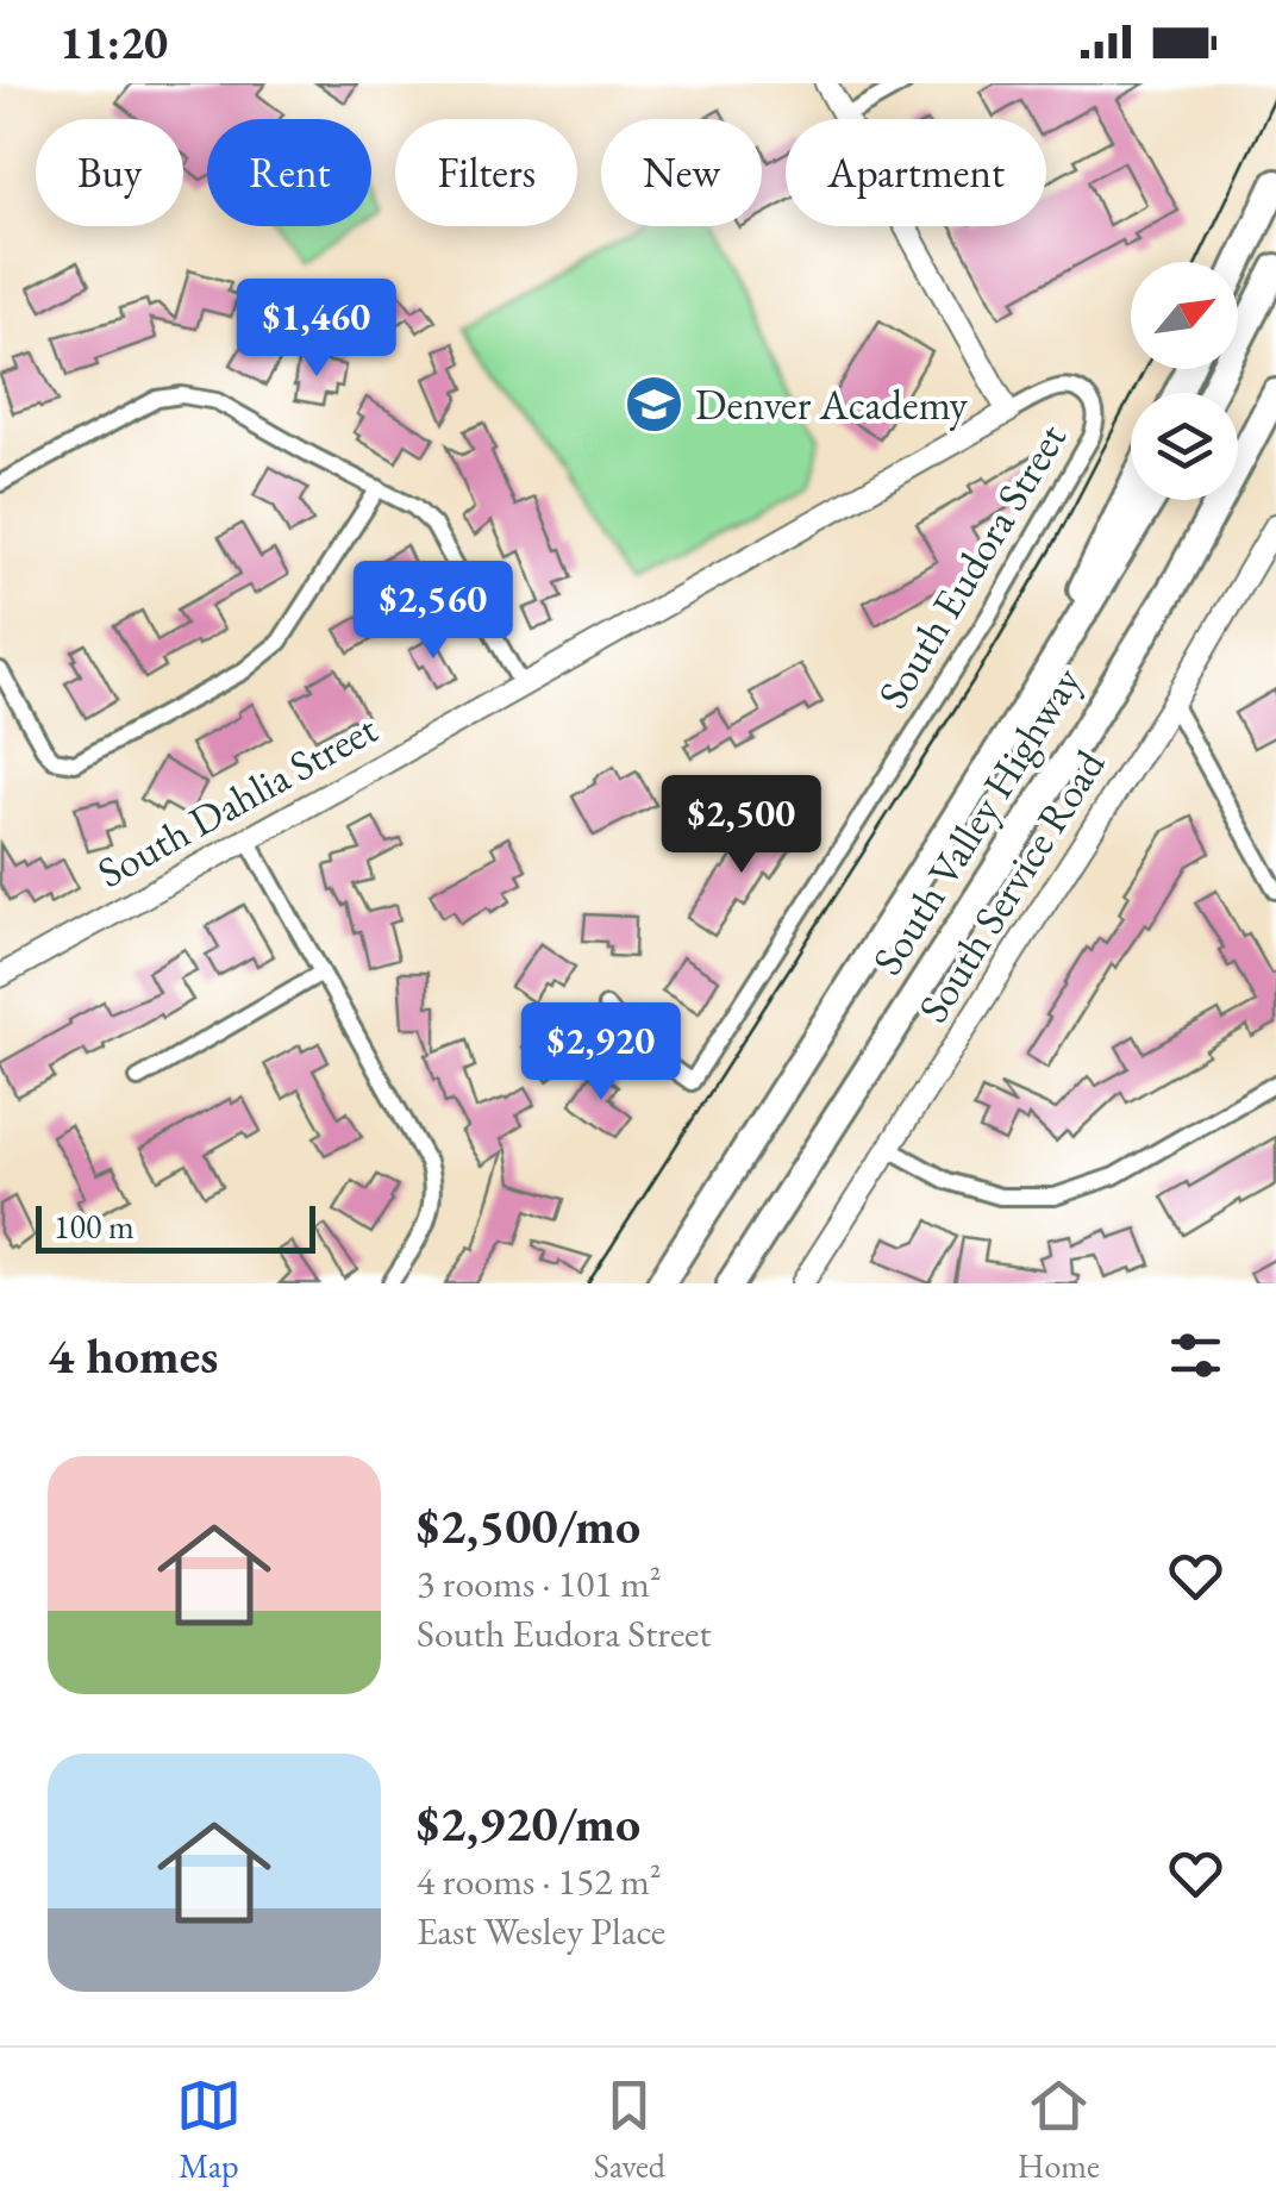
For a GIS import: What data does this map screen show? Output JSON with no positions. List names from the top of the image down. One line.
{"streets":{"highway":["South Valley Highway"],"street":["South Eudora Street","South Dahlia Street","South Service Road"]},"crossings":[["South Eudora Street","South Dahlia Street"]],"places":{"school or university":["Denver Academy"]},"scale_bar":"100 m","north":"top right","page":{"status":"11:20","chip":["Buy","Rent","Filters","New","Apartment"],"price":["$1,460","$2,560","$2,500","$2,920"],"scale":"100 m","heading":"4 homes","list":[{"name":"$2,500/mo","note":"3 rooms · 101 m² · South Eudora Street"},{"name":"$2,920/mo","note":"4 rooms · 152 m² · East Wesley Place"}],"tabs":["Map","Saved","Home"]}}
